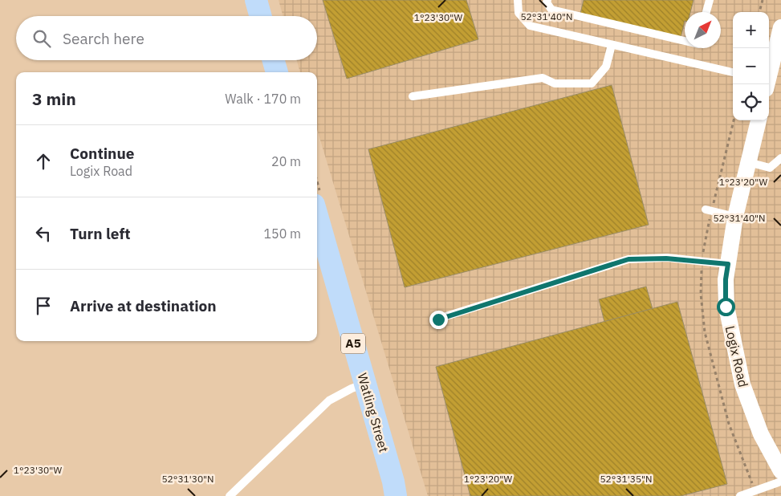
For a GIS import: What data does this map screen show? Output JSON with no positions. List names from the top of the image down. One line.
{"streets":{"highway":["A5","Watling Street"],"street":["Logix Road"]},"north":"top right","page":{"map_buttons":["+","−"],"search":"Search here","heading":["3 min","Walk · 170 m"],"list":[["Continue","Logix Road","20 m"],["Turn left","150 m"],"Arrive at destination"]},"coordinates":["52°31'40\"N","1°23'30\"W","1°23'20\"W","52°31'30\"N","52°31'35\"N"]}
